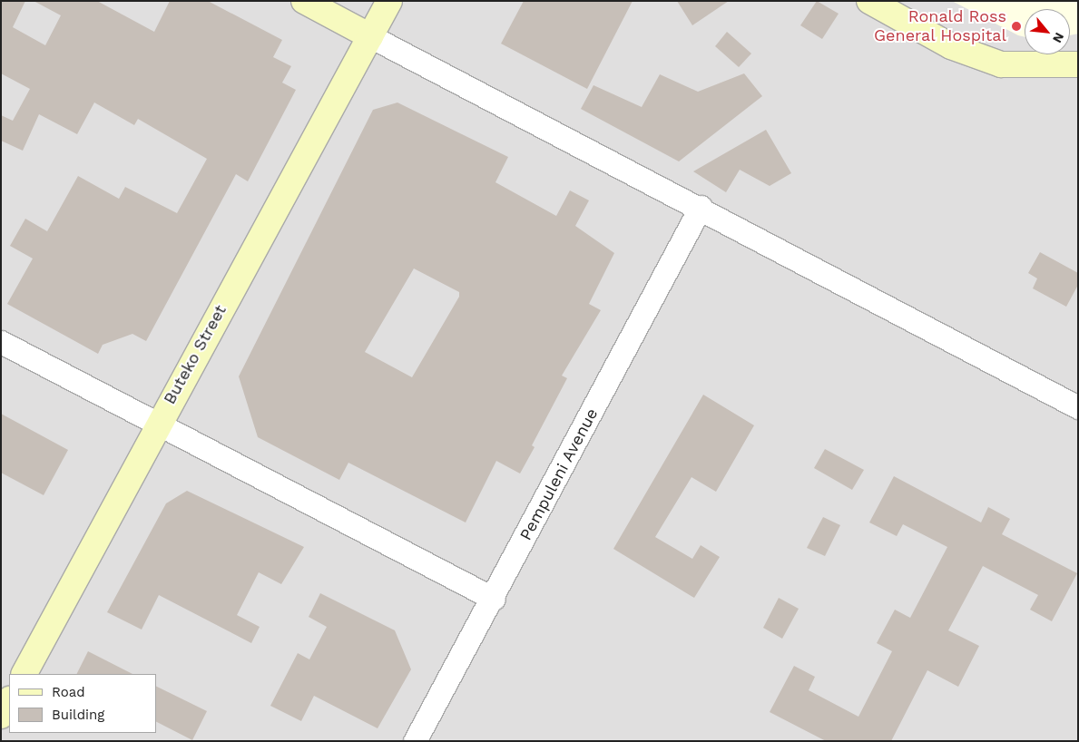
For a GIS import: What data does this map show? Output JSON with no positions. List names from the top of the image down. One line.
{"streets":{"street":["Buteko Street","Pempuleni Avenue"]},"places":["Ronald Ross General Hospital"],"legend":["Road","Building"],"north":"bottom right"}
